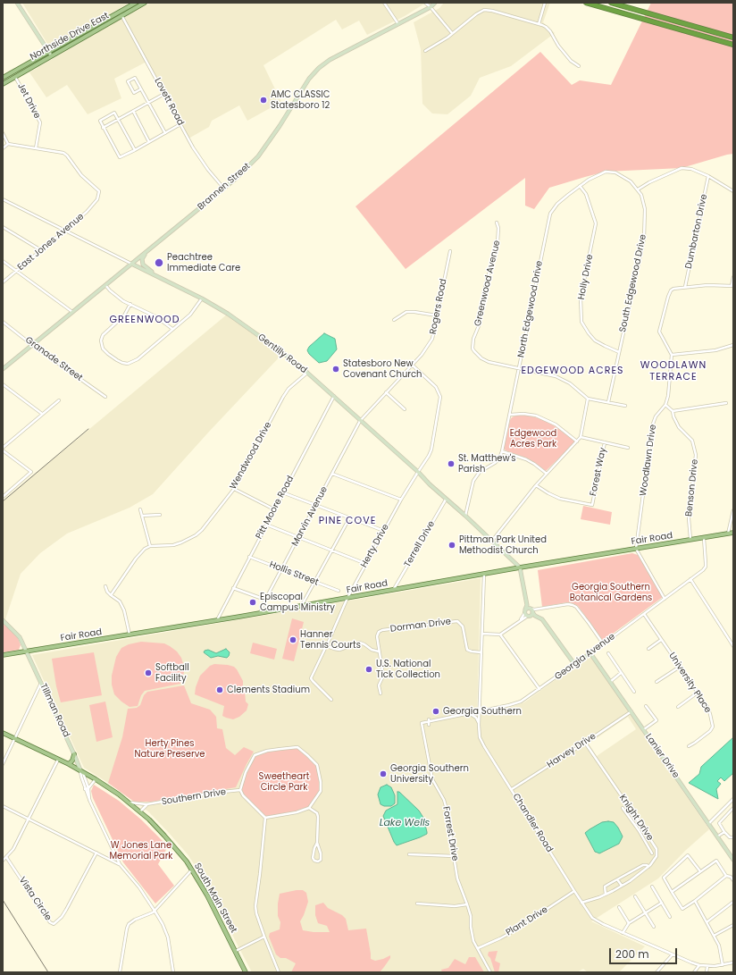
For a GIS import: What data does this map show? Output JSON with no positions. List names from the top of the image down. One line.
{"streets":{"main road":["Northside Drive East","Fair Road","South Main Street"],"street":["Jet Drive","Lovett Road","Brannen Street","Dumbarton Drive","East Jones Avenue","Holly Drive","Greenwood Avenue","South Edgewood Drive","Rogers Road","North Edgewood Drive","Gentilly Road","Granade Street","Wendwood Drive","Woodlawn Drive","Forest Way","Benson Drive","Pitt Moore Road","Marvin Avenue","Terrell Drive","Herty Drive","Hollis Street","Dorman Drive","Georgia Avenue","University Place","Tillman Road","Harvey Drive","Lanier Drive","Southern Drive","Knight Drive","Chandler Road","Forrest Drive","Vista Circle","Plant Drive"]},"crossings":[["Northside Drive East","Jet Drive"],["Northside Drive East","Lovett Road"],["Jet Drive","East Jones Avenue"],["Lovett Road","Brannen Street"],["Brannen Street","Gentilly Road"],["Brannen Street","Granade Street"],["East Jones Avenue","Gentilly Road"],["Holly Drive","South Edgewood Drive"],["Holly Drive","North Edgewood Drive"],["Greenwood Avenue","North Edgewood Drive"],["South Edgewood Drive","North Edgewood Drive"],["Rogers Road","Gentilly Road"],["Rogers Road","Marvin Avenue"],["Rogers Road","Herty Drive"],["North Edgewood Drive","Gentilly Road"],["Gentilly Road","Wendwood Drive"],["Gentilly Road","Pitt Moore Road"],["Gentilly Road","Marvin Avenue"],["Gentilly Road","Fair Road"],["Gentilly Road","Terrell Drive"],["Gentilly Road","Herty Drive"],["Woodlawn Drive","Benson Drive"],["Woodlawn Drive","Fair Road"],["Benson Drive","Fair Road"],["Pitt Moore Road","Fair Road"],["Pitt Moore Road","Hollis Street"],["Marvin Avenue","Fair Road"],["Marvin Avenue","Hollis Street"],["Fair Road","Terrell Drive"],["Fair Road","Herty Drive"],["Fair Road","Georgia Avenue"],["Fair Road","Tillman Road"],["Fair Road","Chandler Road"],["Dorman Drive","Chandler Road"],["Georgia Avenue","University Place"],["Georgia Avenue","Lanier Drive"],["Georgia Avenue","Chandler Road"],["Georgia Avenue","Forrest Drive"],["Tillman Road","South Main Street"],["Harvey Drive","Lanier Drive"],["Harvey Drive","Knight Drive"],["Harvey Drive","Chandler Road"],["Southern Drive","South Main Street"],["Knight Drive","Chandler Road"],["Chandler Road","Plant Drive"],["Forrest Drive","Plant Drive"]],"districts":["GREENWOOD","WOODLAWN TERRACE","EDGEWOOD ACRES","PINE COVE"],"water":["Lake Wells"],"parks":["Edgewood Acres Park","Georgia Southern Botanical Gardens","Herty Pines Nature Preserve","Sweetheart Circle Park","W Jones Lane Memorial Park"],"places":["AMC CLASSIC Statesboro 12","Peachtree Immediate Care","Statesboro New Covenant Church","St. Matthew's Parish","Pittman Park United Methodist Church","Episcopal Campus Ministry","Hanner Tennis Courts","U.S. National Tick Collection","Softball Facility","Clements Stadium","Georgia Southern","Georgia Southern University"],"scale_bar":"200 m"}
